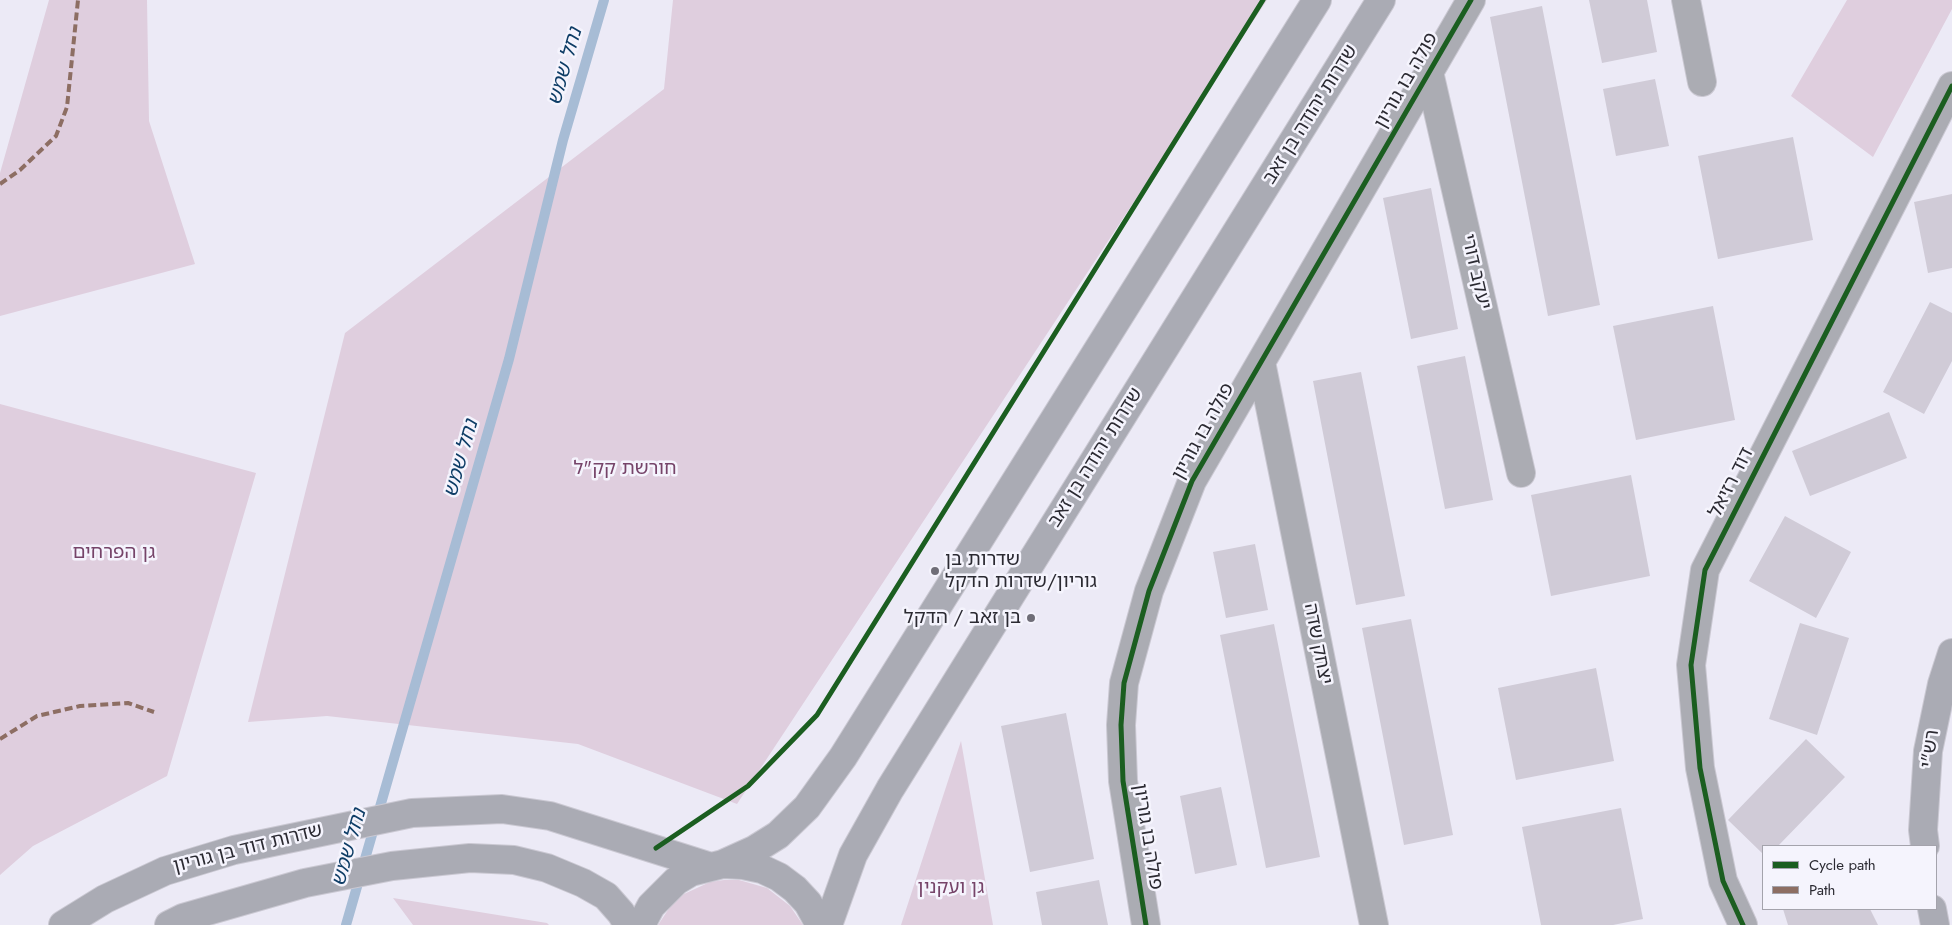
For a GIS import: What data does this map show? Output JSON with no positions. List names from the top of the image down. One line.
{"streets":{"main road":["שדרות יהודה בן זאב","רש\"י","שדרות דוד בן גוריון"],"street":["פולה בו גוריון","יעקב דורי","דוד רזיאל","יצחק שדה"]},"crossings":[["פולה בו גוריון","יעקב דורי"],["פולה בו גוריון","יצחק שדה"]],"water":["נחל שמש"],"parks":["חורשת קק\"ל","גן הפרחים","גן ועקנין"],"places":["שדרות בן גוריון/שדרות הדקל","בן זאב / הדקל"],"legend":["Cycle path","Path"]}
